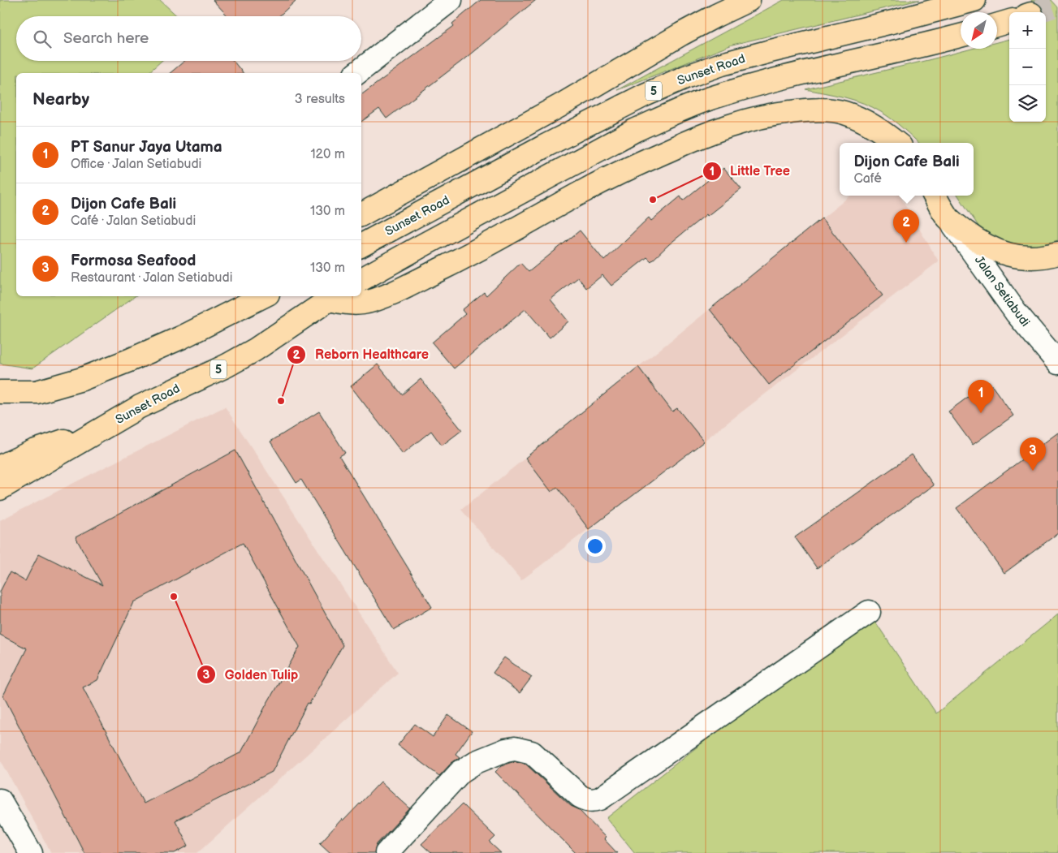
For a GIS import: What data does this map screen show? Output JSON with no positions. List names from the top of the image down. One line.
{"streets":{"highway":["Sunset Road","5"],"street":["Jalan Setiabudi"]},"places":["Little Tree","Reborn Healthcare","Golden Tulip"],"north":"bottom left","page":{"map_buttons":["+","−"],"search":"Search here","heading":["Nearby","3 results"],"list":[{"mark":"1","name":"PT Sanur Jaya Utama","note":"Office · Jalan Setiabudi","value":"120 m"},{"mark":"2","name":"Dijon Cafe Bali","note":"Café · Jalan Setiabudi","value":"130 m"},{"mark":"3","name":"Formosa Seafood","note":"Restaurant · Jalan Setiabudi","value":"130 m"}],"popup":["Dijon Cafe Bali","Café"],"pins":["2","1","3"]}}
